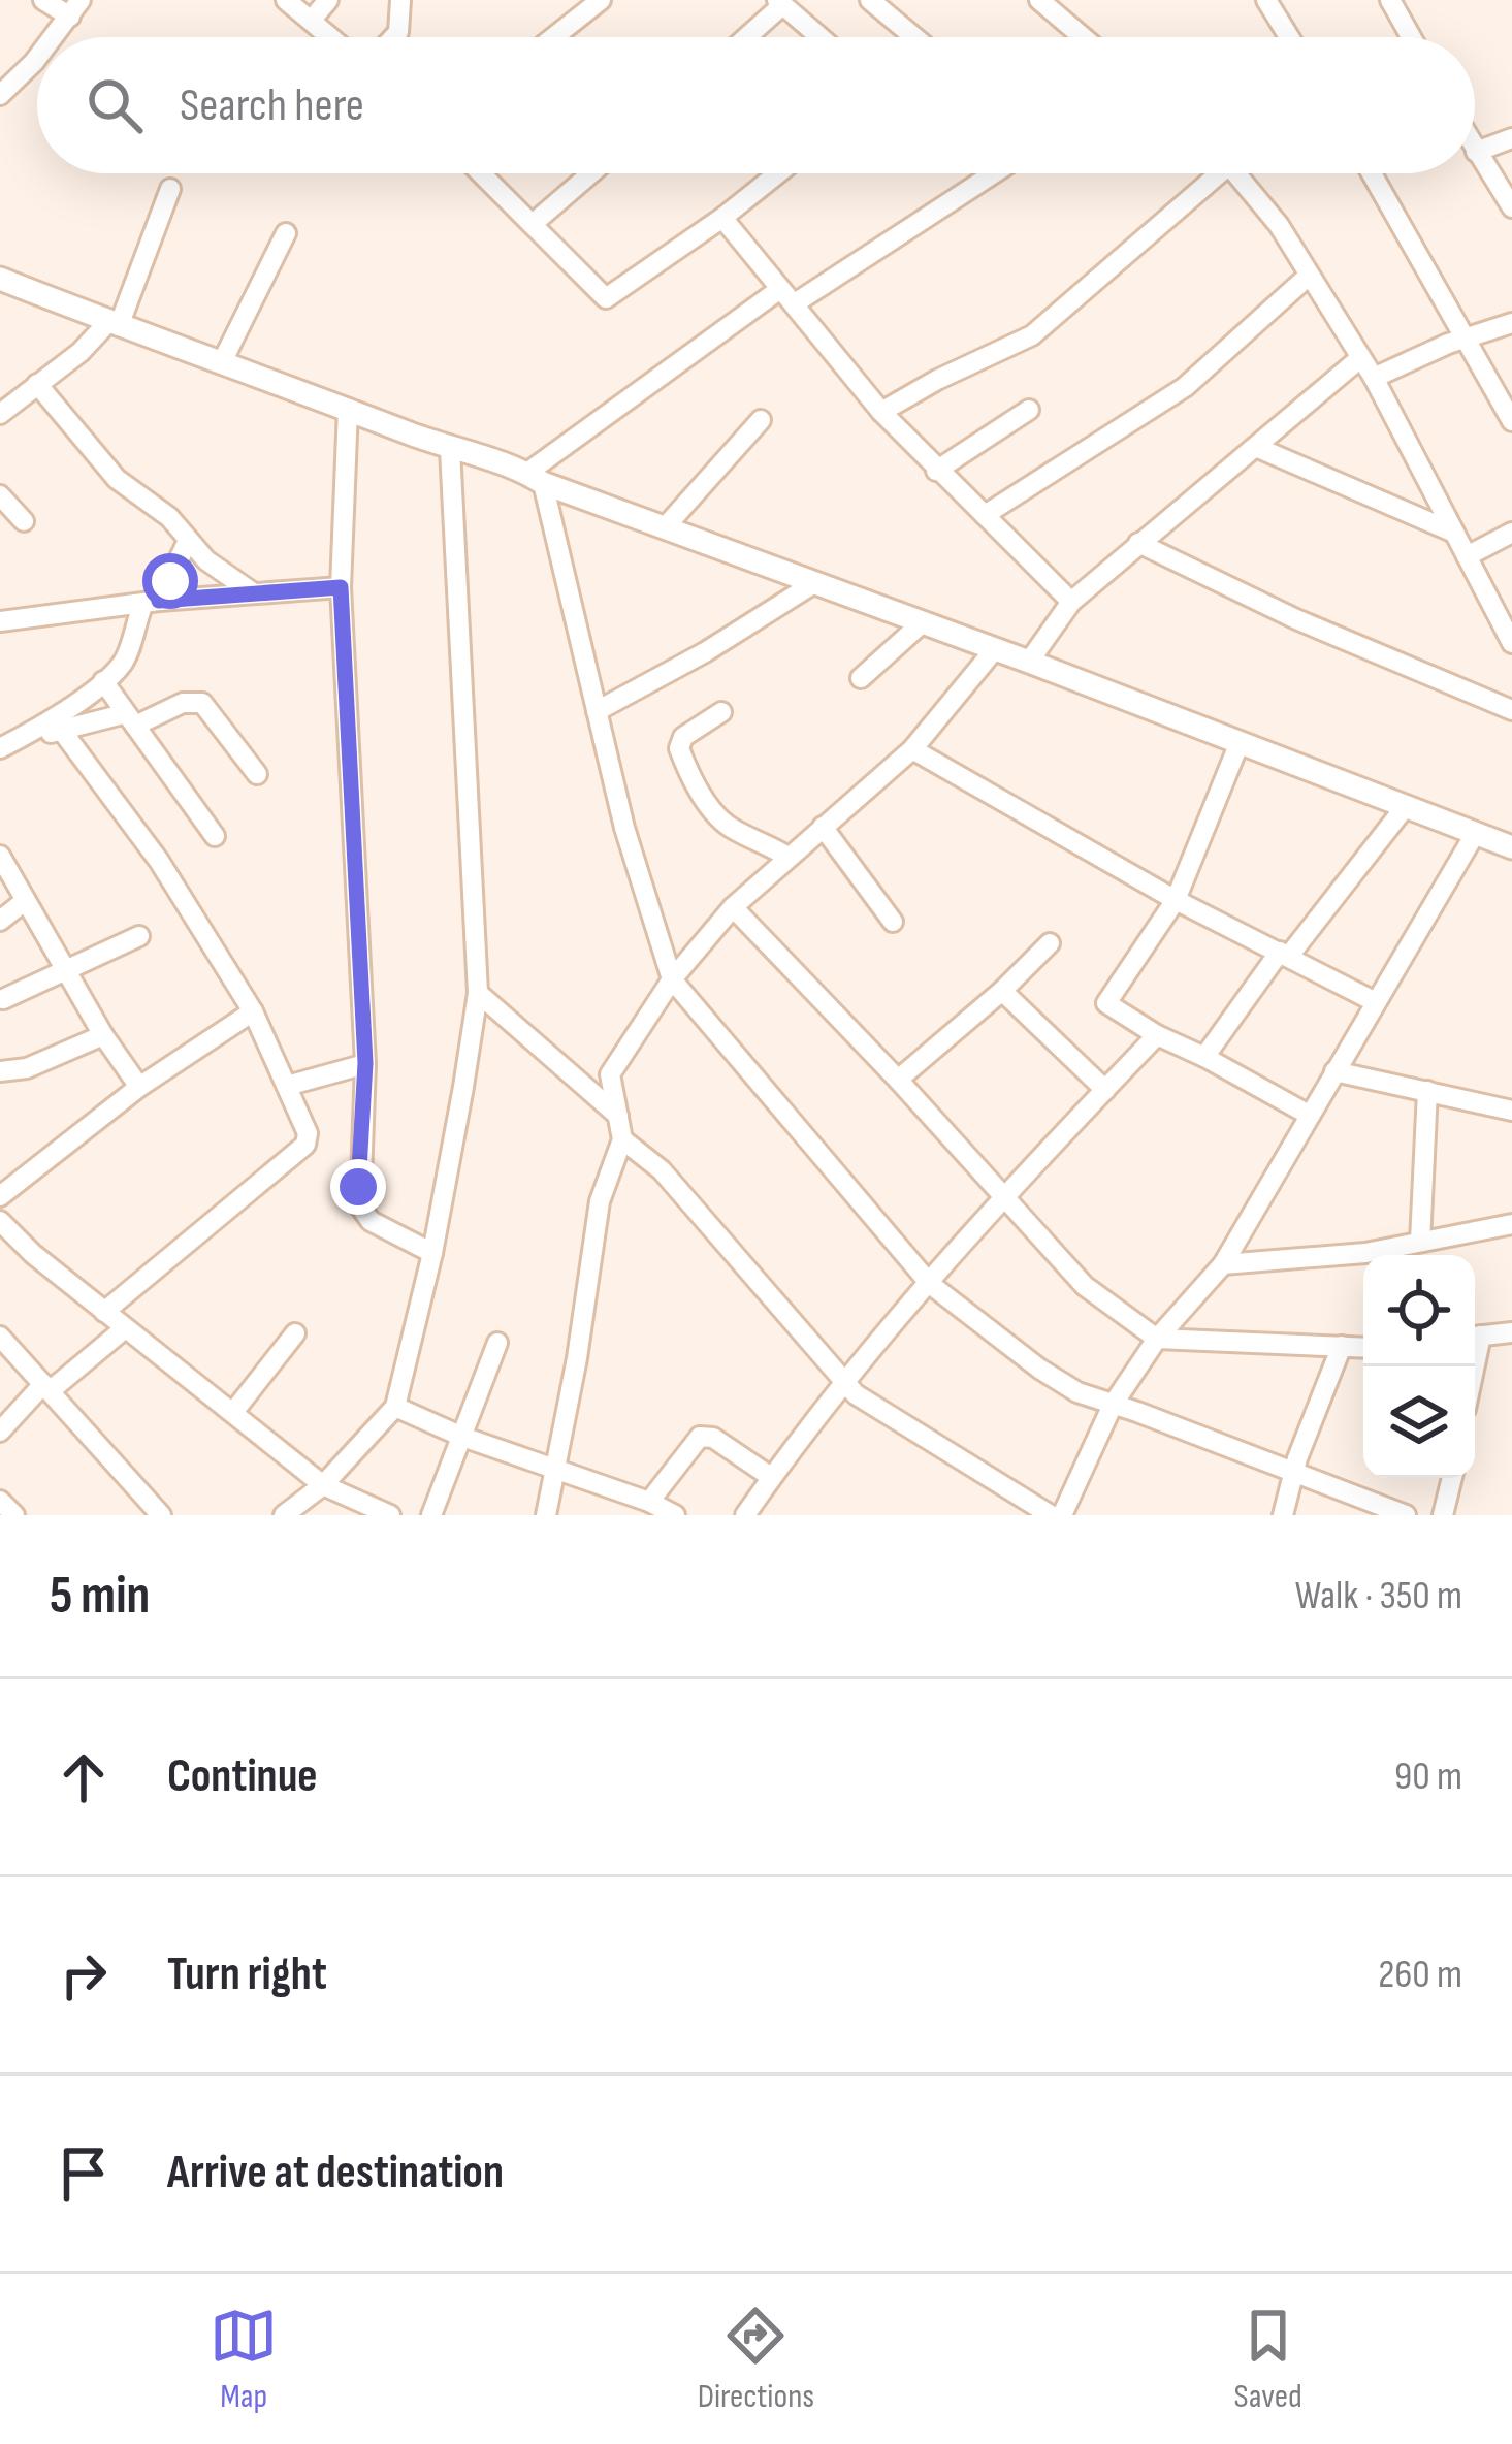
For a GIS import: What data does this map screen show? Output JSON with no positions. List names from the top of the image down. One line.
{"page":{"search":"Search here","heading":["5 min","Walk · 350 m"],"list":[["Continue","90 m"],["Turn right","260 m"],"Arrive at destination"],"nav":["Map","Directions","Saved"]}}
